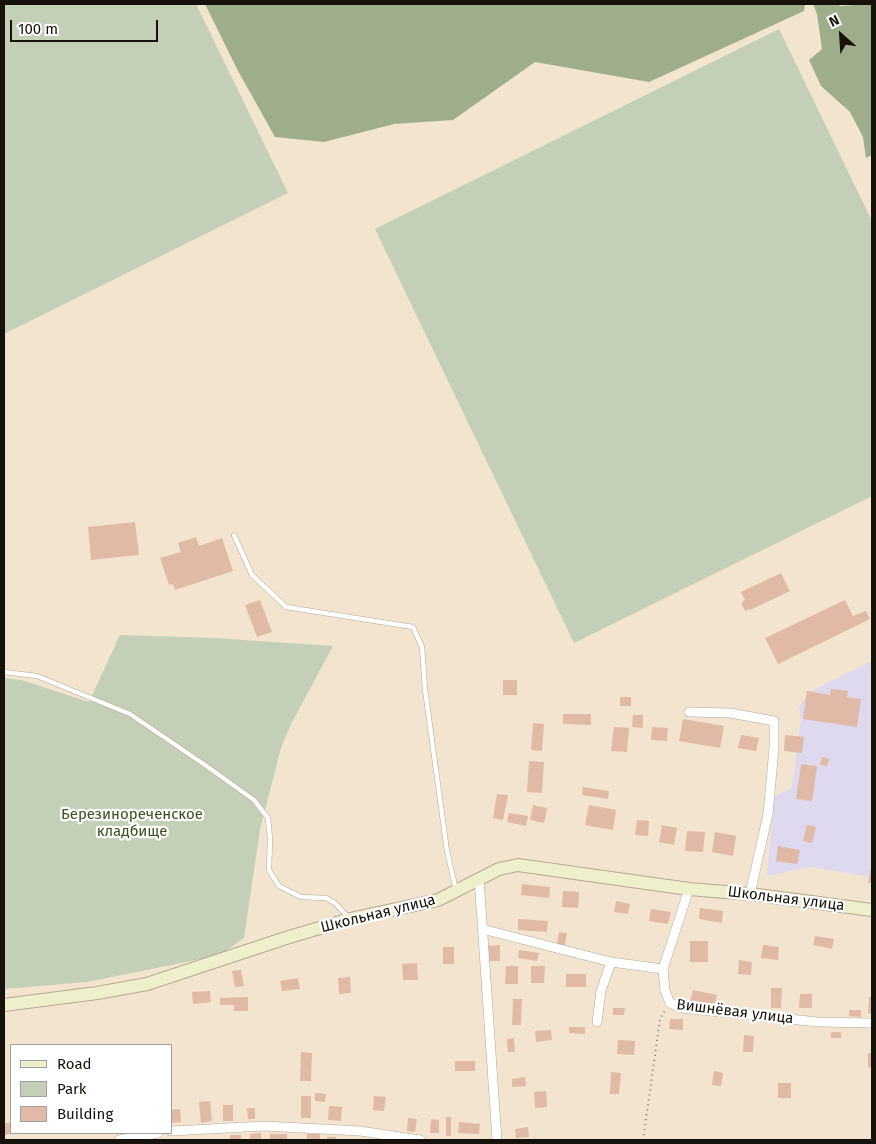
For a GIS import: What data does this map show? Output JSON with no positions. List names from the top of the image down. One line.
{"streets":{"street":["Школьная улица","Вишнёвая улица"]},"parks":["Березинореченское кладбище"],"legend":["Road","Park","Building"],"scale_bar":"100 m","north":"top left"}
